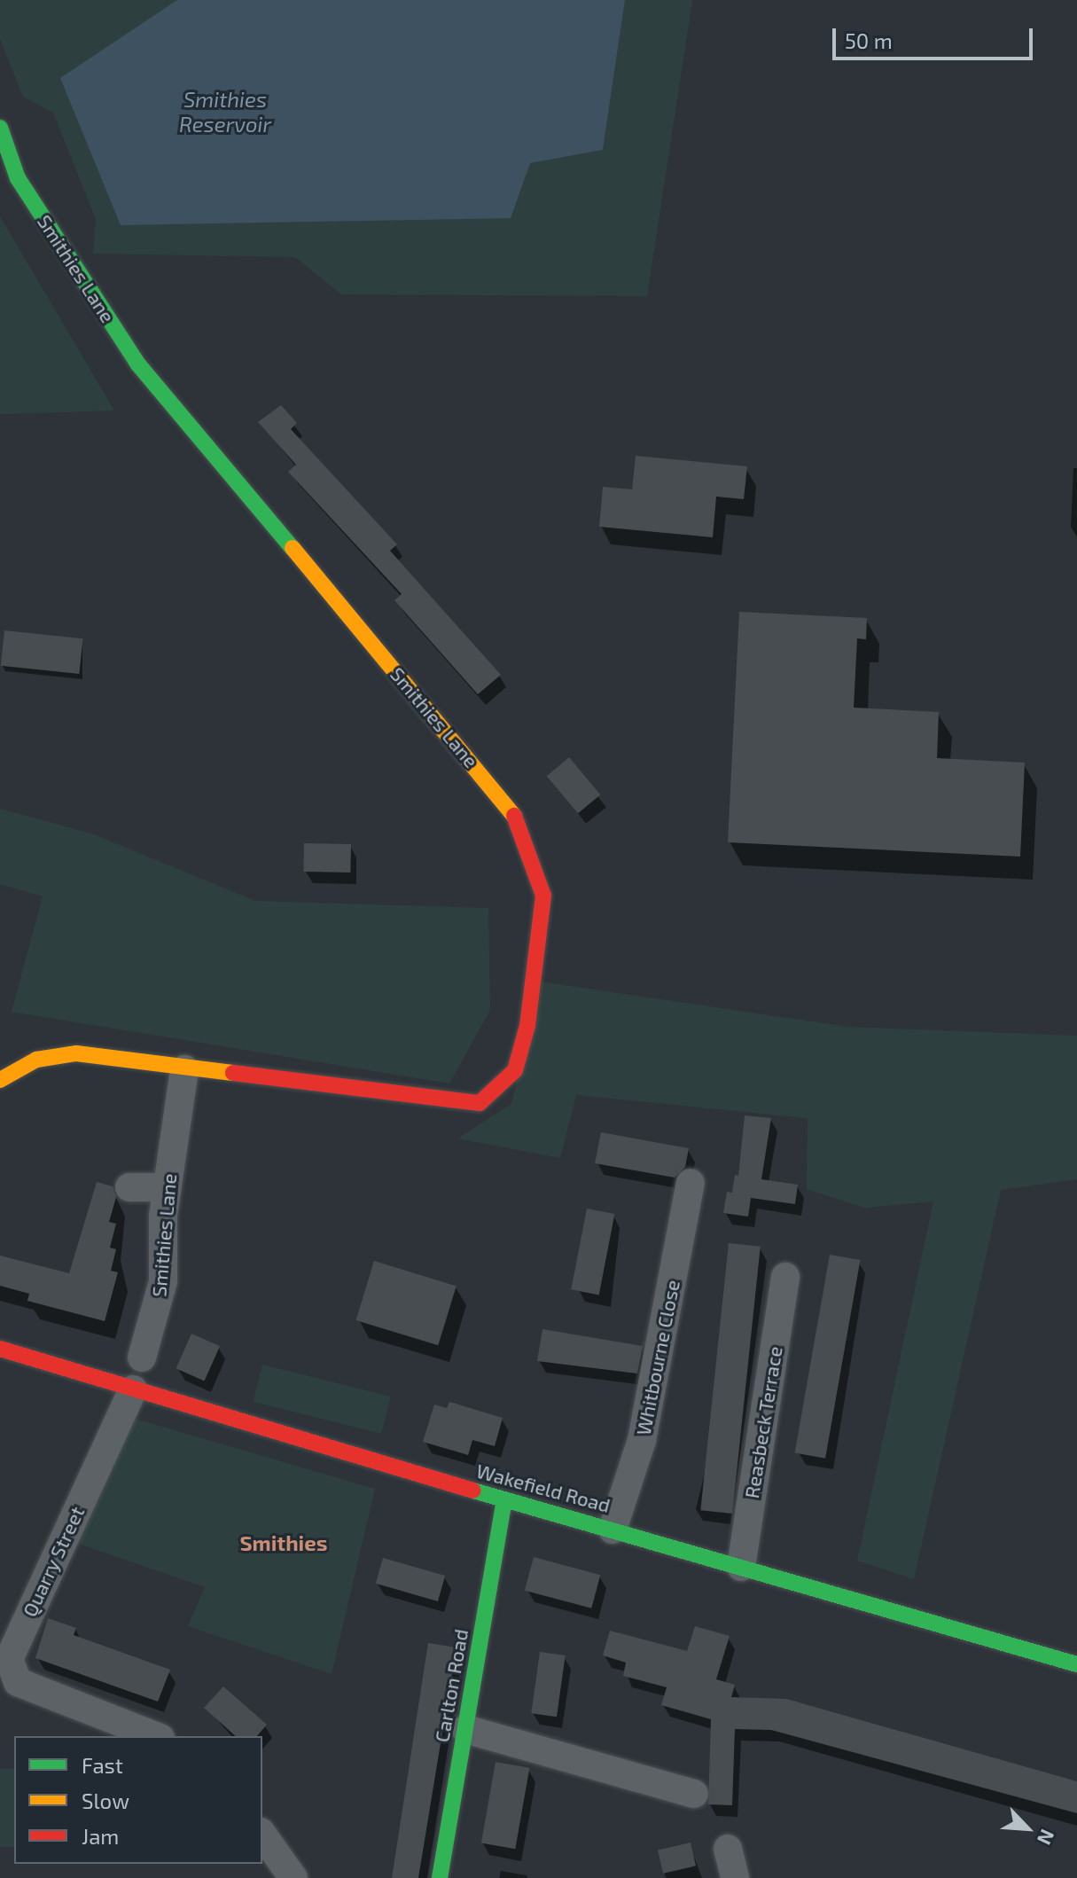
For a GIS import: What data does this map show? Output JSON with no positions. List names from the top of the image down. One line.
{"streets":{"street":["Smithies Lane","Whitbourne Close","Reasbeck Terrace","Wakefield Road","Quarry Street","Carlton Road"]},"crossings":[["Whitbourne Close","Wakefield Road"],["Reasbeck Terrace","Wakefield Road"],["Wakefield Road","Quarry Street"],["Wakefield Road","Carlton Road"]],"districts":["Smithies"],"water":["Smithies Reservoir"],"legend":["Fast","Slow","Jam"],"scale_bar":"50 m","north":"bottom right"}
